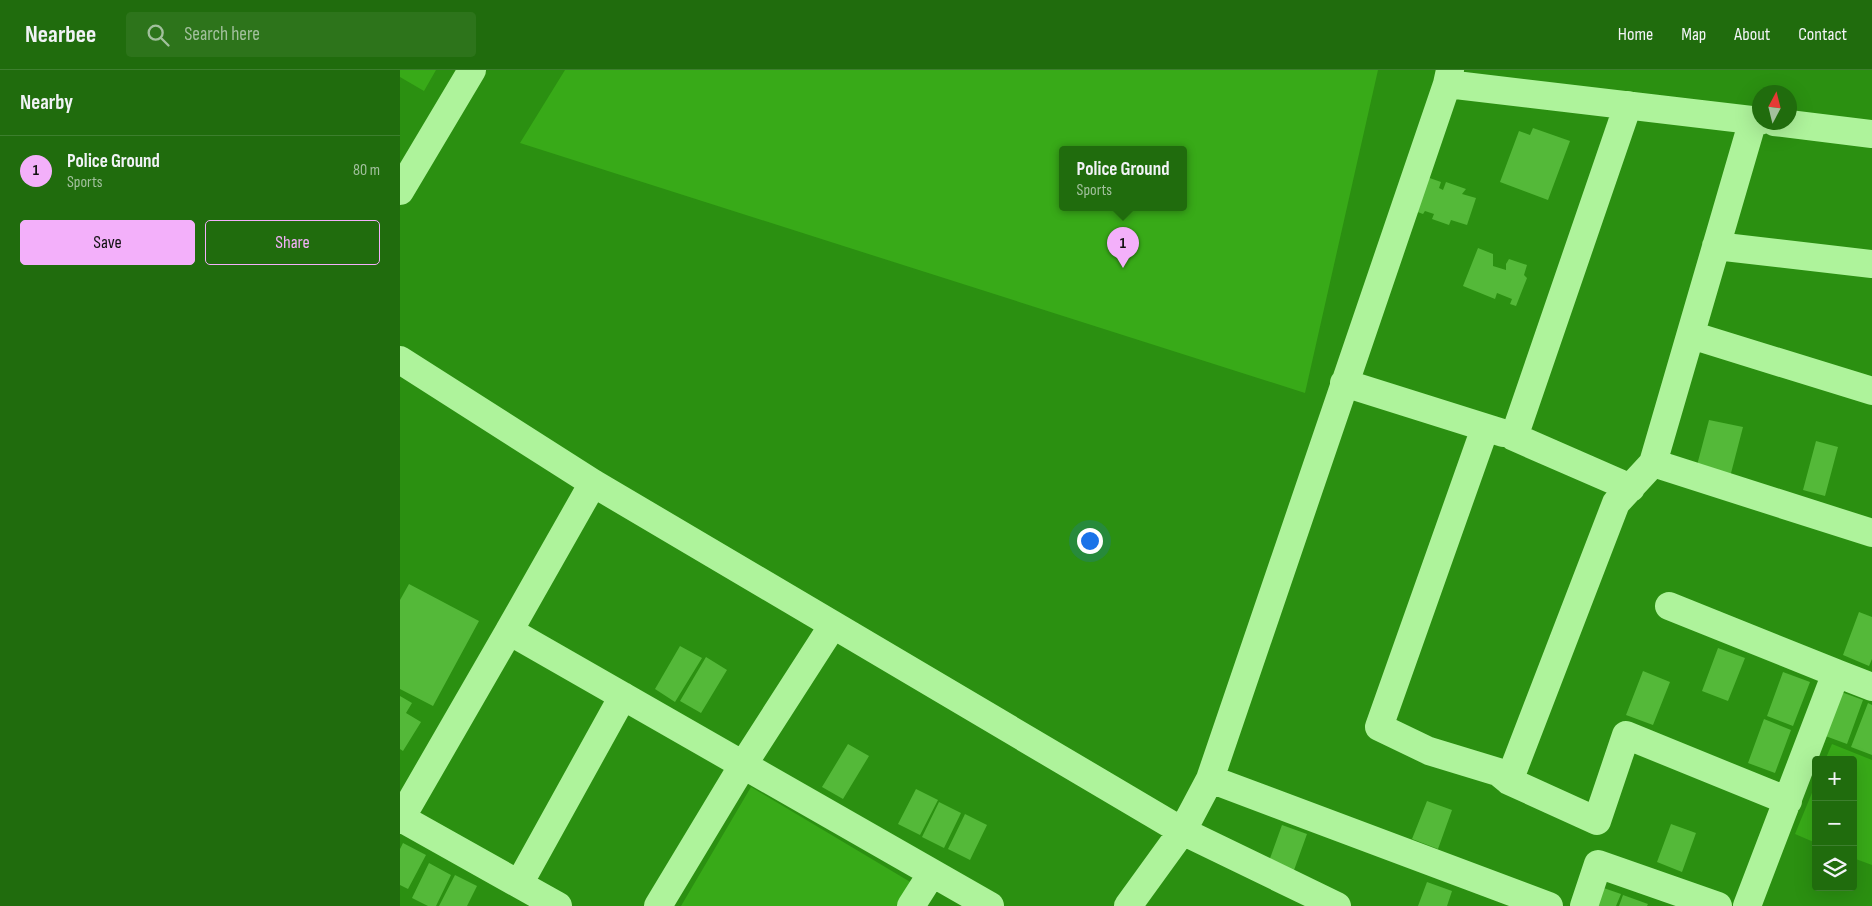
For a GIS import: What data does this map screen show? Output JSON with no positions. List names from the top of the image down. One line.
{"north":"top","page":{"header":"Nearbee","search":"Search here","nav":["Home","Map","About","Contact"],"heading":"Nearby","list":[{"mark":"1","name":"Police Ground","note":"Sports","value":"80 m"}],"popup":["Police Ground","Sports"],"buttons":["Save","Share"],"pins":"1","map_buttons":["+","−"]}}
